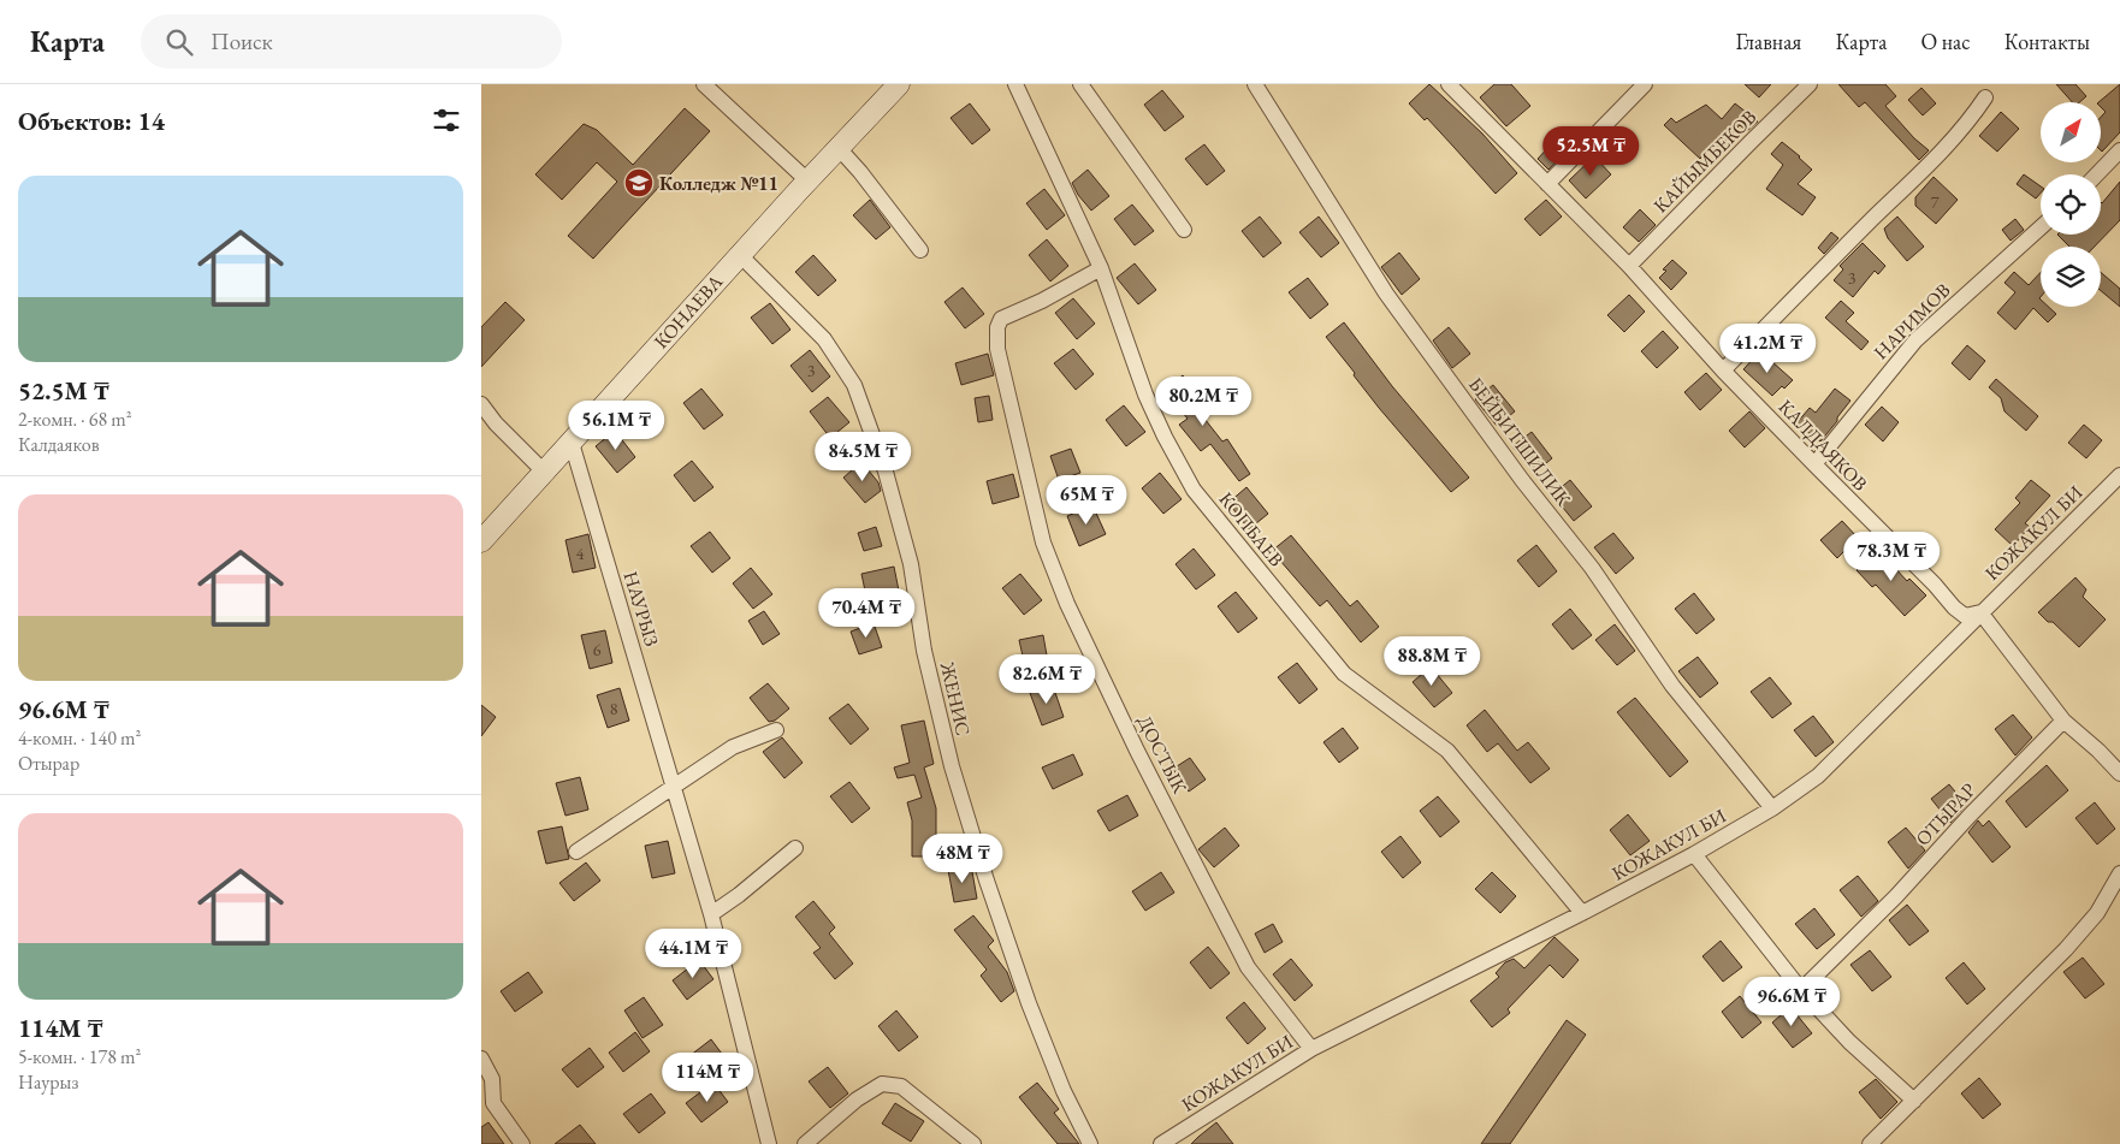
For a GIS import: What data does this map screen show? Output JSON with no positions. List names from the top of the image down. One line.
{"streets":{"main road":["КОНАЕВА"],"street":["КАЙЫМБЕКОВ","НАРИМОВ","БЕЙБИТШИЛИК","КАЛДАЯКОВ","КОПБАЕВ","КОЖАКУЛ БИ","НАУРЫЗ","ЖЕНИС","ДОСТЫК","ОТЫРАР"]},"crossings":[["КАЙЫМБЕКОВ","КАЛДАЯКОВ"],["КОНАЕВА","НАУРЫЗ"],["КОНАЕВА","ЖЕНИС"],["НАРИМОВ","КАЛДАЯКОВ"],["БЕЙБИТШИЛИК","КОЖАКУЛ БИ"],["КАЛДАЯКОВ","КОЖАКУЛ БИ"],["КОПБАЕВ","КОЖАКУЛ БИ"],["КОПБАЕВ","ДОСТЫК"],["КОЖАКУЛ БИ","ДОСТЫК"]],"places":{"school or university":["Колледж №11"]},"house_numbers":["7","3","3","4","6","8"],"north":"top right","page":{"header":"Карта","search":"Поиск","nav":["Главная","Карта","О нас","Контакты"],"heading":"Объектов: 14","price":["52.5M ₸","41.2M ₸","80.2M ₸","56.1M ₸","84.5M ₸","65M ₸","78.3M ₸","70.4M ₸","88.8M ₸","82.6M ₸","48M ₸","44.1M ₸","96.6M ₸","114M ₸"],"list":[{"name":"52.5M ₸","note":"2-комн. · 68 m² · Калдаяков"},{"name":"96.6M ₸","note":"4-комн. · 140 m² · Отырар"},{"name":"114M ₸","note":"5-комн. · 178 m² · Наурыз"}]}}
